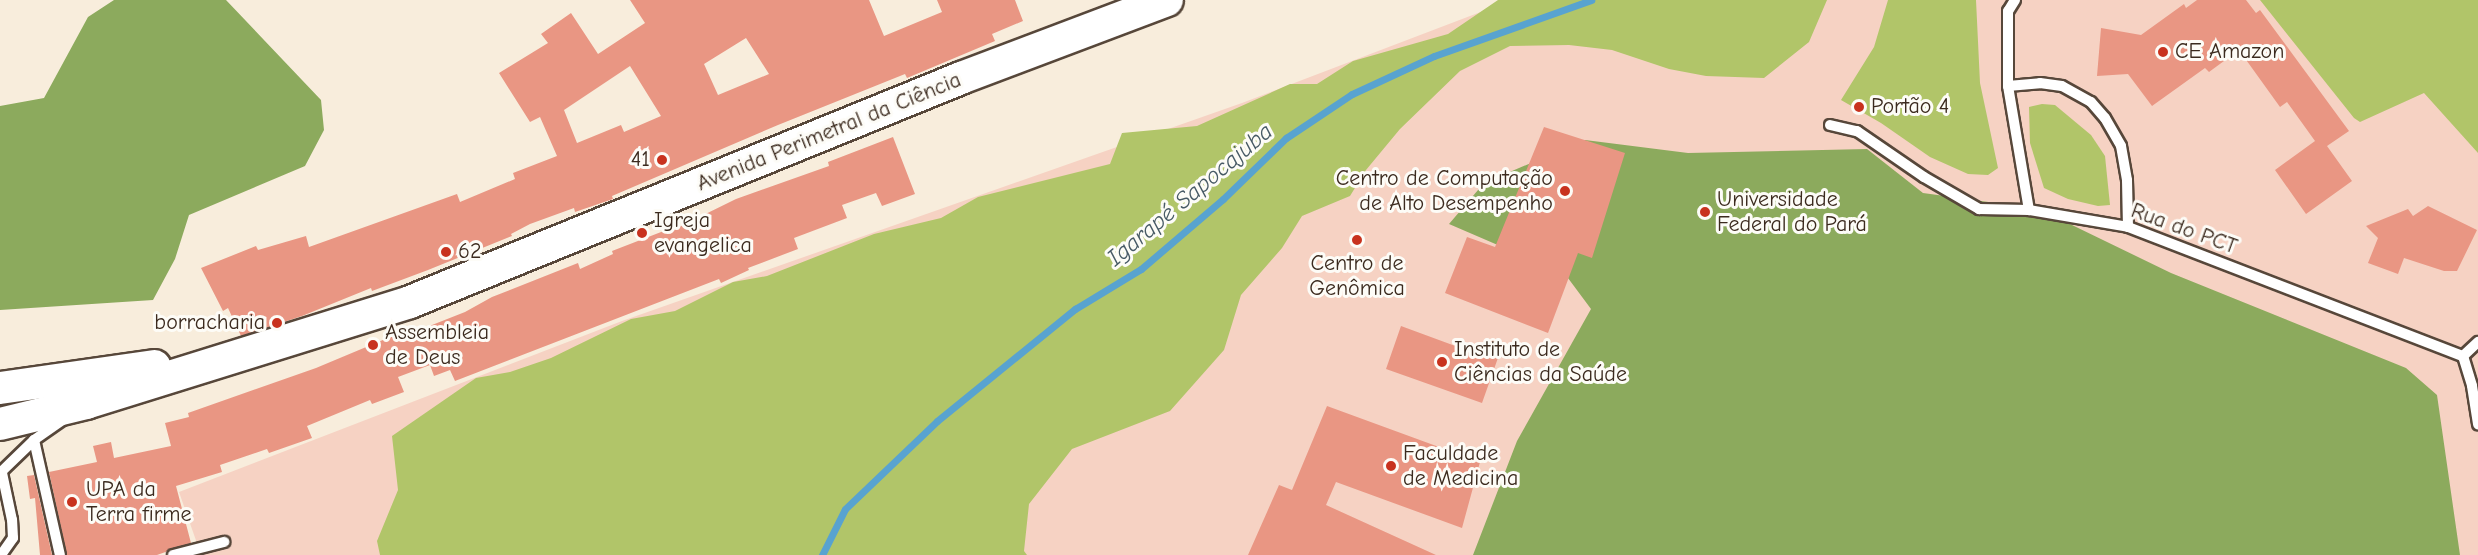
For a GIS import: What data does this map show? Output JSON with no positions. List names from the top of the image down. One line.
{"streets":{"main road":["Avenida Perimetral da Ciência"],"lane":["Rua do PCT"]},"water":["Igarapé Sapocajuba"],"places":["CE Amazon","Portão 4","41","Centro de Computação de Alto Desempenho","Universidade Federal do Pará","Igreja evangelica","Centro de Genômica","62","borracharia","Assembleia de Deus","Instituto de Ciências da Saúde","Faculdade de Medicina","UPA da Terra firme"]}
